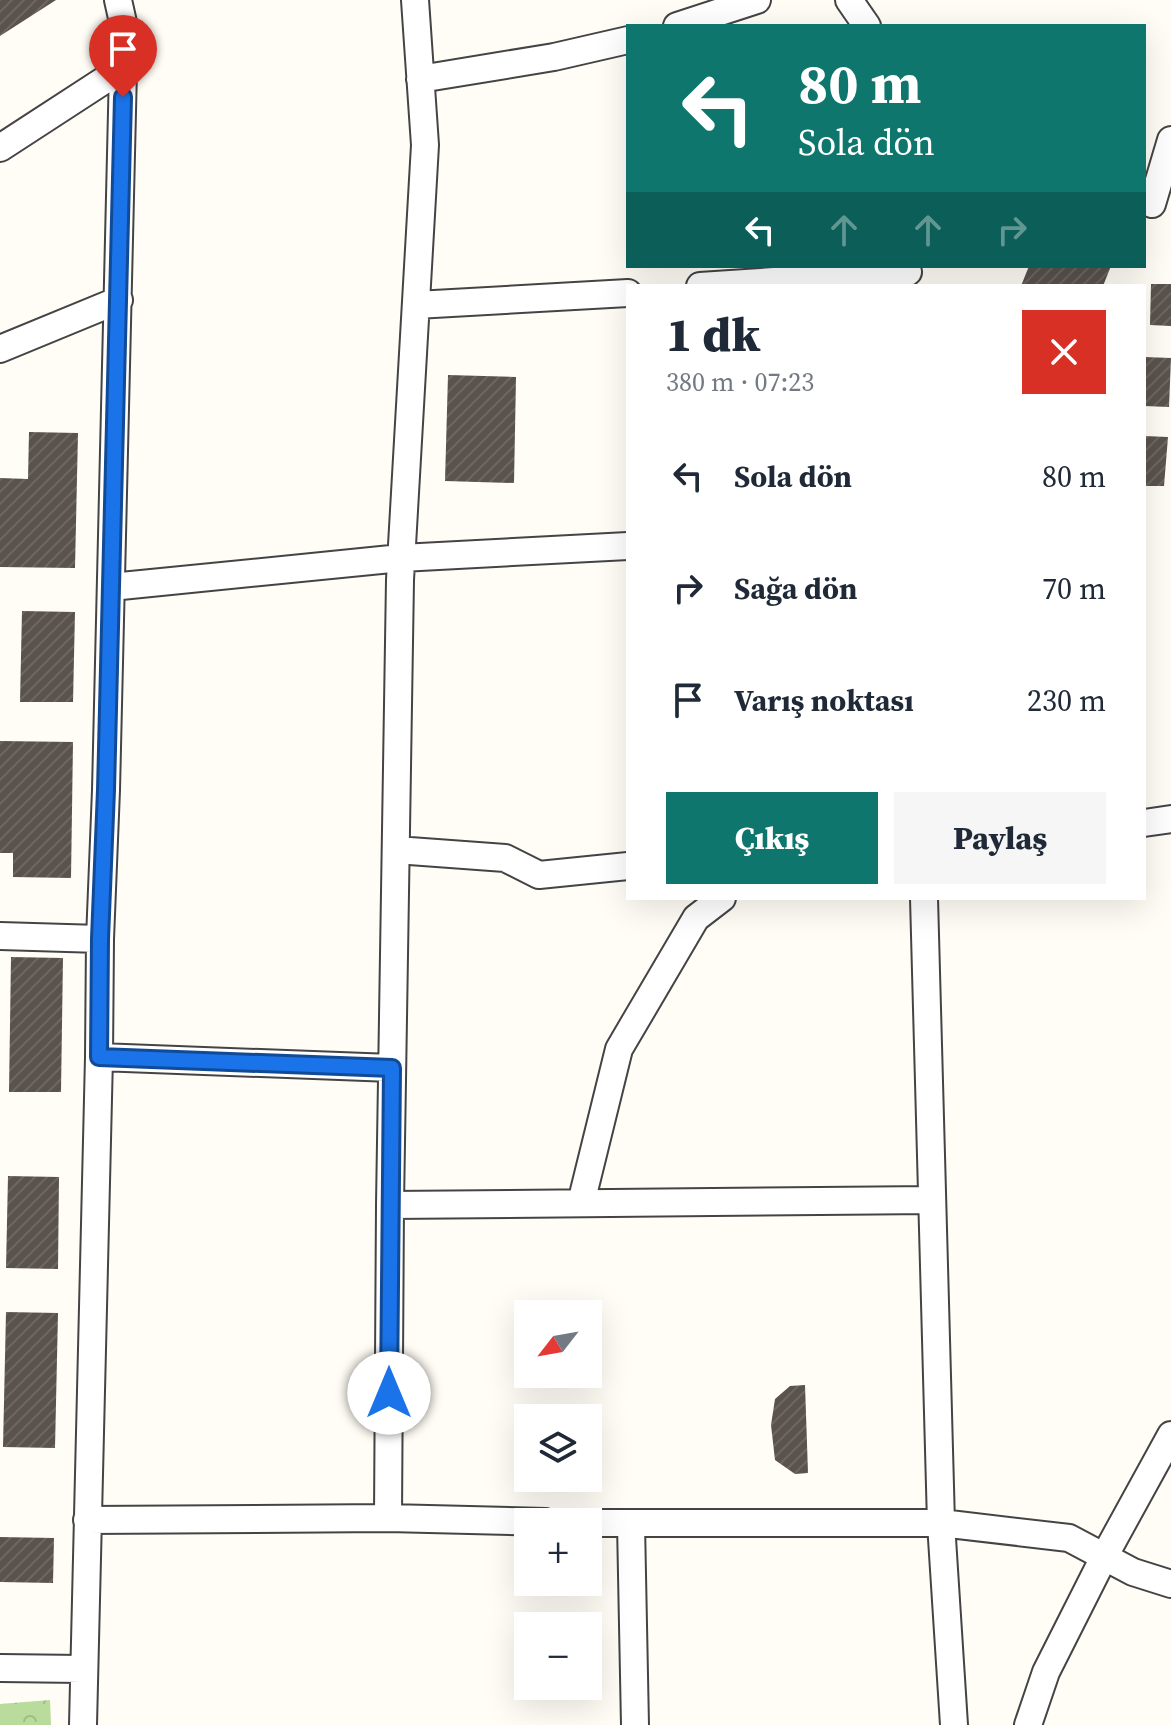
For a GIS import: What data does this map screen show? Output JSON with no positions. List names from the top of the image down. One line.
{"north":"bottom left","page":{"turn":["80 m","Sola dön"],"heading":["1 dk","380 m · 07:23"],"list":[{"name":"Sola dön","value":"80 m"},{"name":"Sağa dön","value":"70 m"},{"name":"Varış noktası","value":"230 m"}],"buttons":["Çıkış","Paylaş"],"map_buttons":["+","−"]}}
